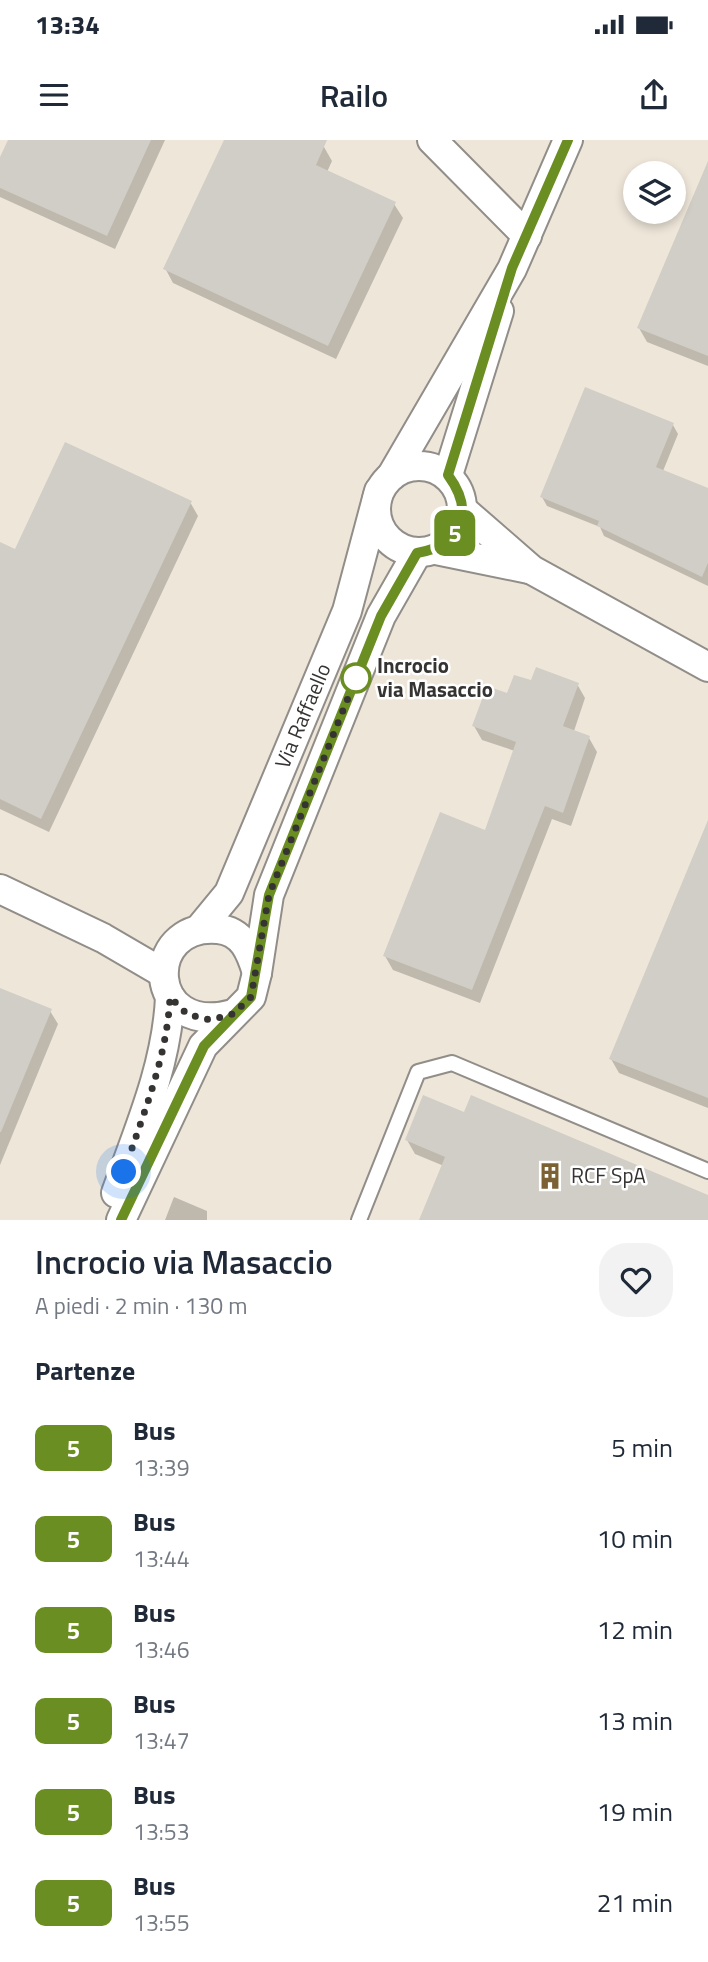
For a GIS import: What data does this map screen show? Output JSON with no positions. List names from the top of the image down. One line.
{"streets":{"street":["Via Raffaello"]},"places":{"other":["Incrocio via Masaccio"],"building":["RCF SpA"]},"lines":["bus line 5"],"page":{"status":"13:34","header":"Railo","on_map":"5","heading":[["Incrocio via Masaccio","A piedi · 2 min · 130 m"],"Partenze"],"list":[{"mark":"5","name":"Bus","note":"13:39","value":"5 min"},{"mark":"5","name":"Bus","note":"13:44","value":"10 min"},{"mark":"5","name":"Bus","note":"13:46","value":"12 min"},{"mark":"5","name":"Bus","note":"13:47","value":"13 min"},{"mark":"5","name":"Bus","note":"13:53","value":"19 min"},{"mark":"5","name":"Bus","note":"13:55","value":"21 min"}]}}
